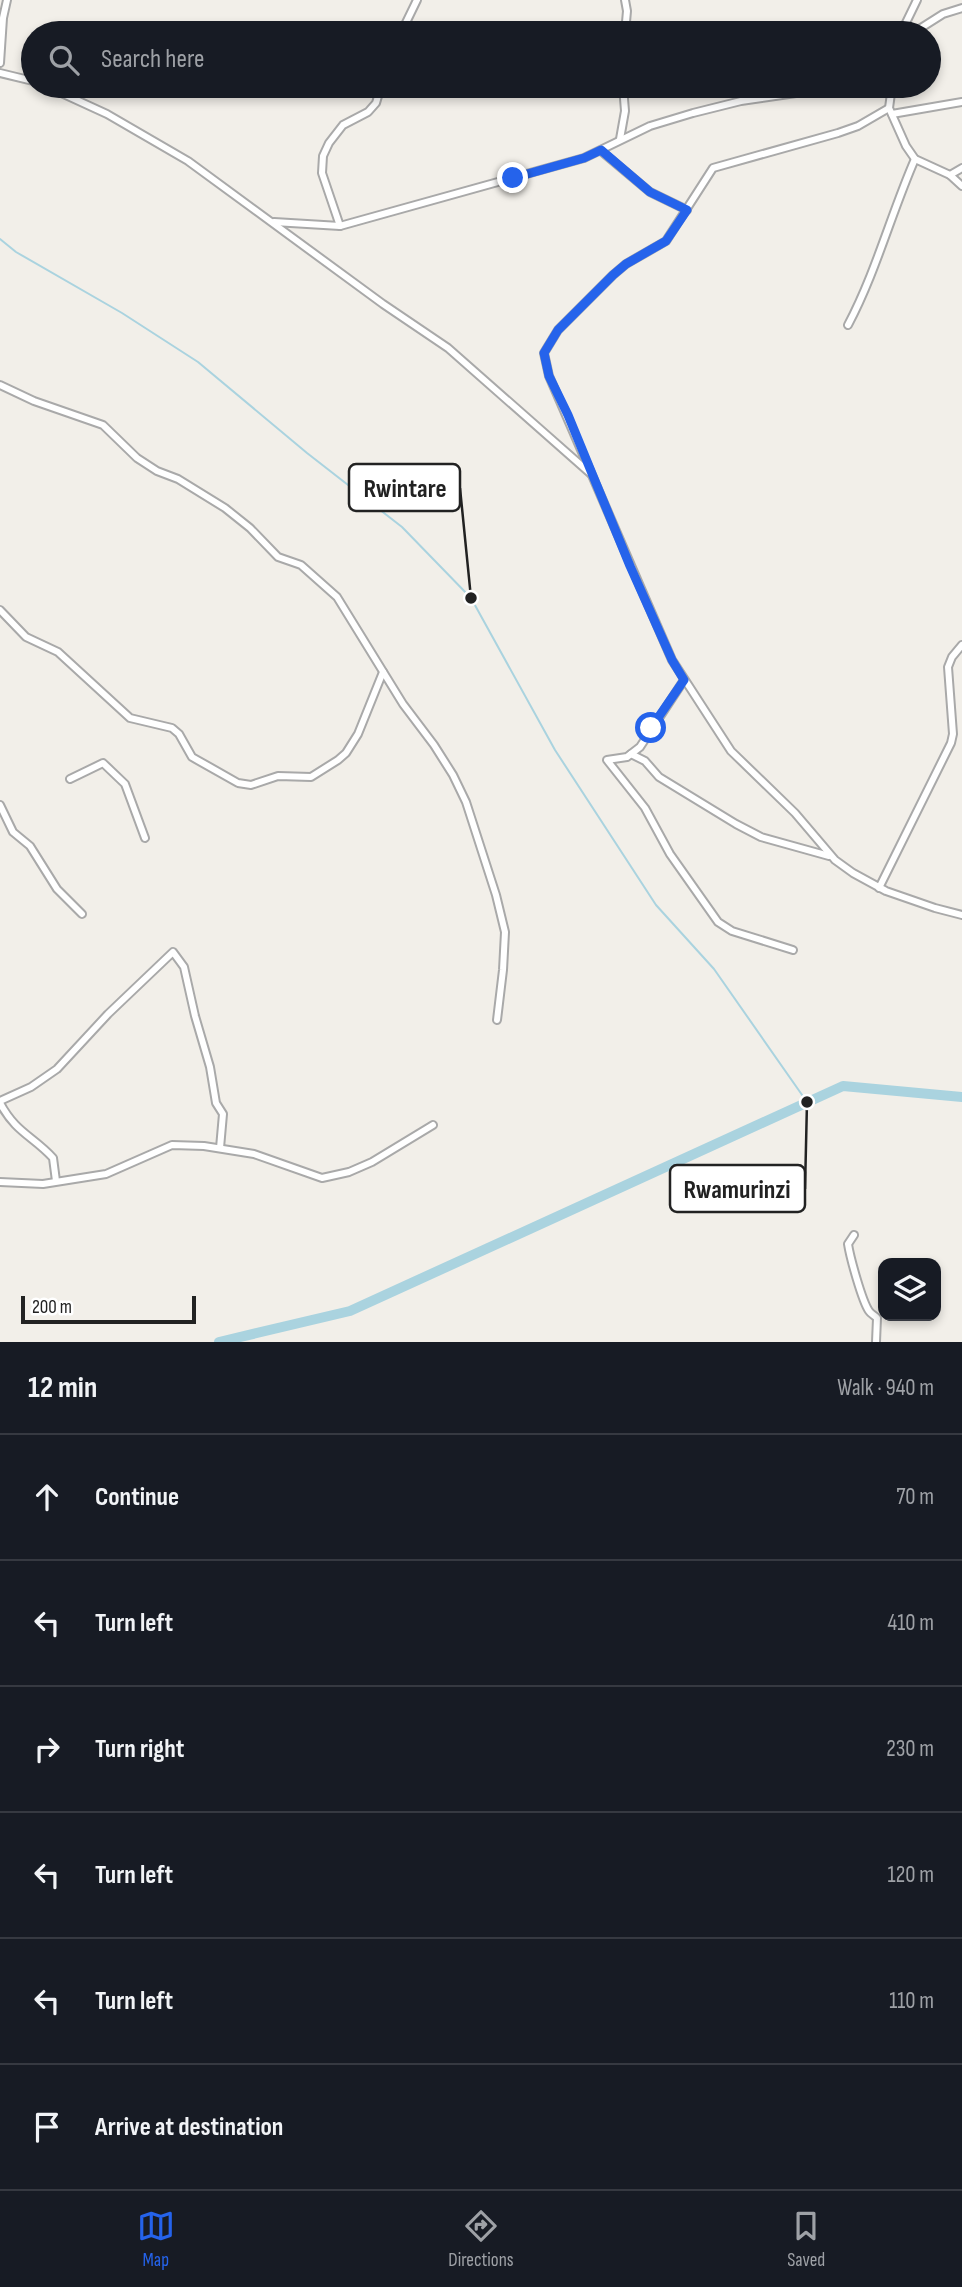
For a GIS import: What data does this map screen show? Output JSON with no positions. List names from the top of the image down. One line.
{"places":["Rwintare","Rwamurinzi"],"scale_bar":"200 m","page":{"search":"Search here","scale":"200 m","heading":["12 min","Walk · 940 m"],"list":[["Continue","70 m"],["Turn left","410 m"],["Turn right","230 m"],["Turn left","120 m"],["Turn left","110 m"],"Arrive at destination"],"nav":["Map","Directions","Saved"]}}
